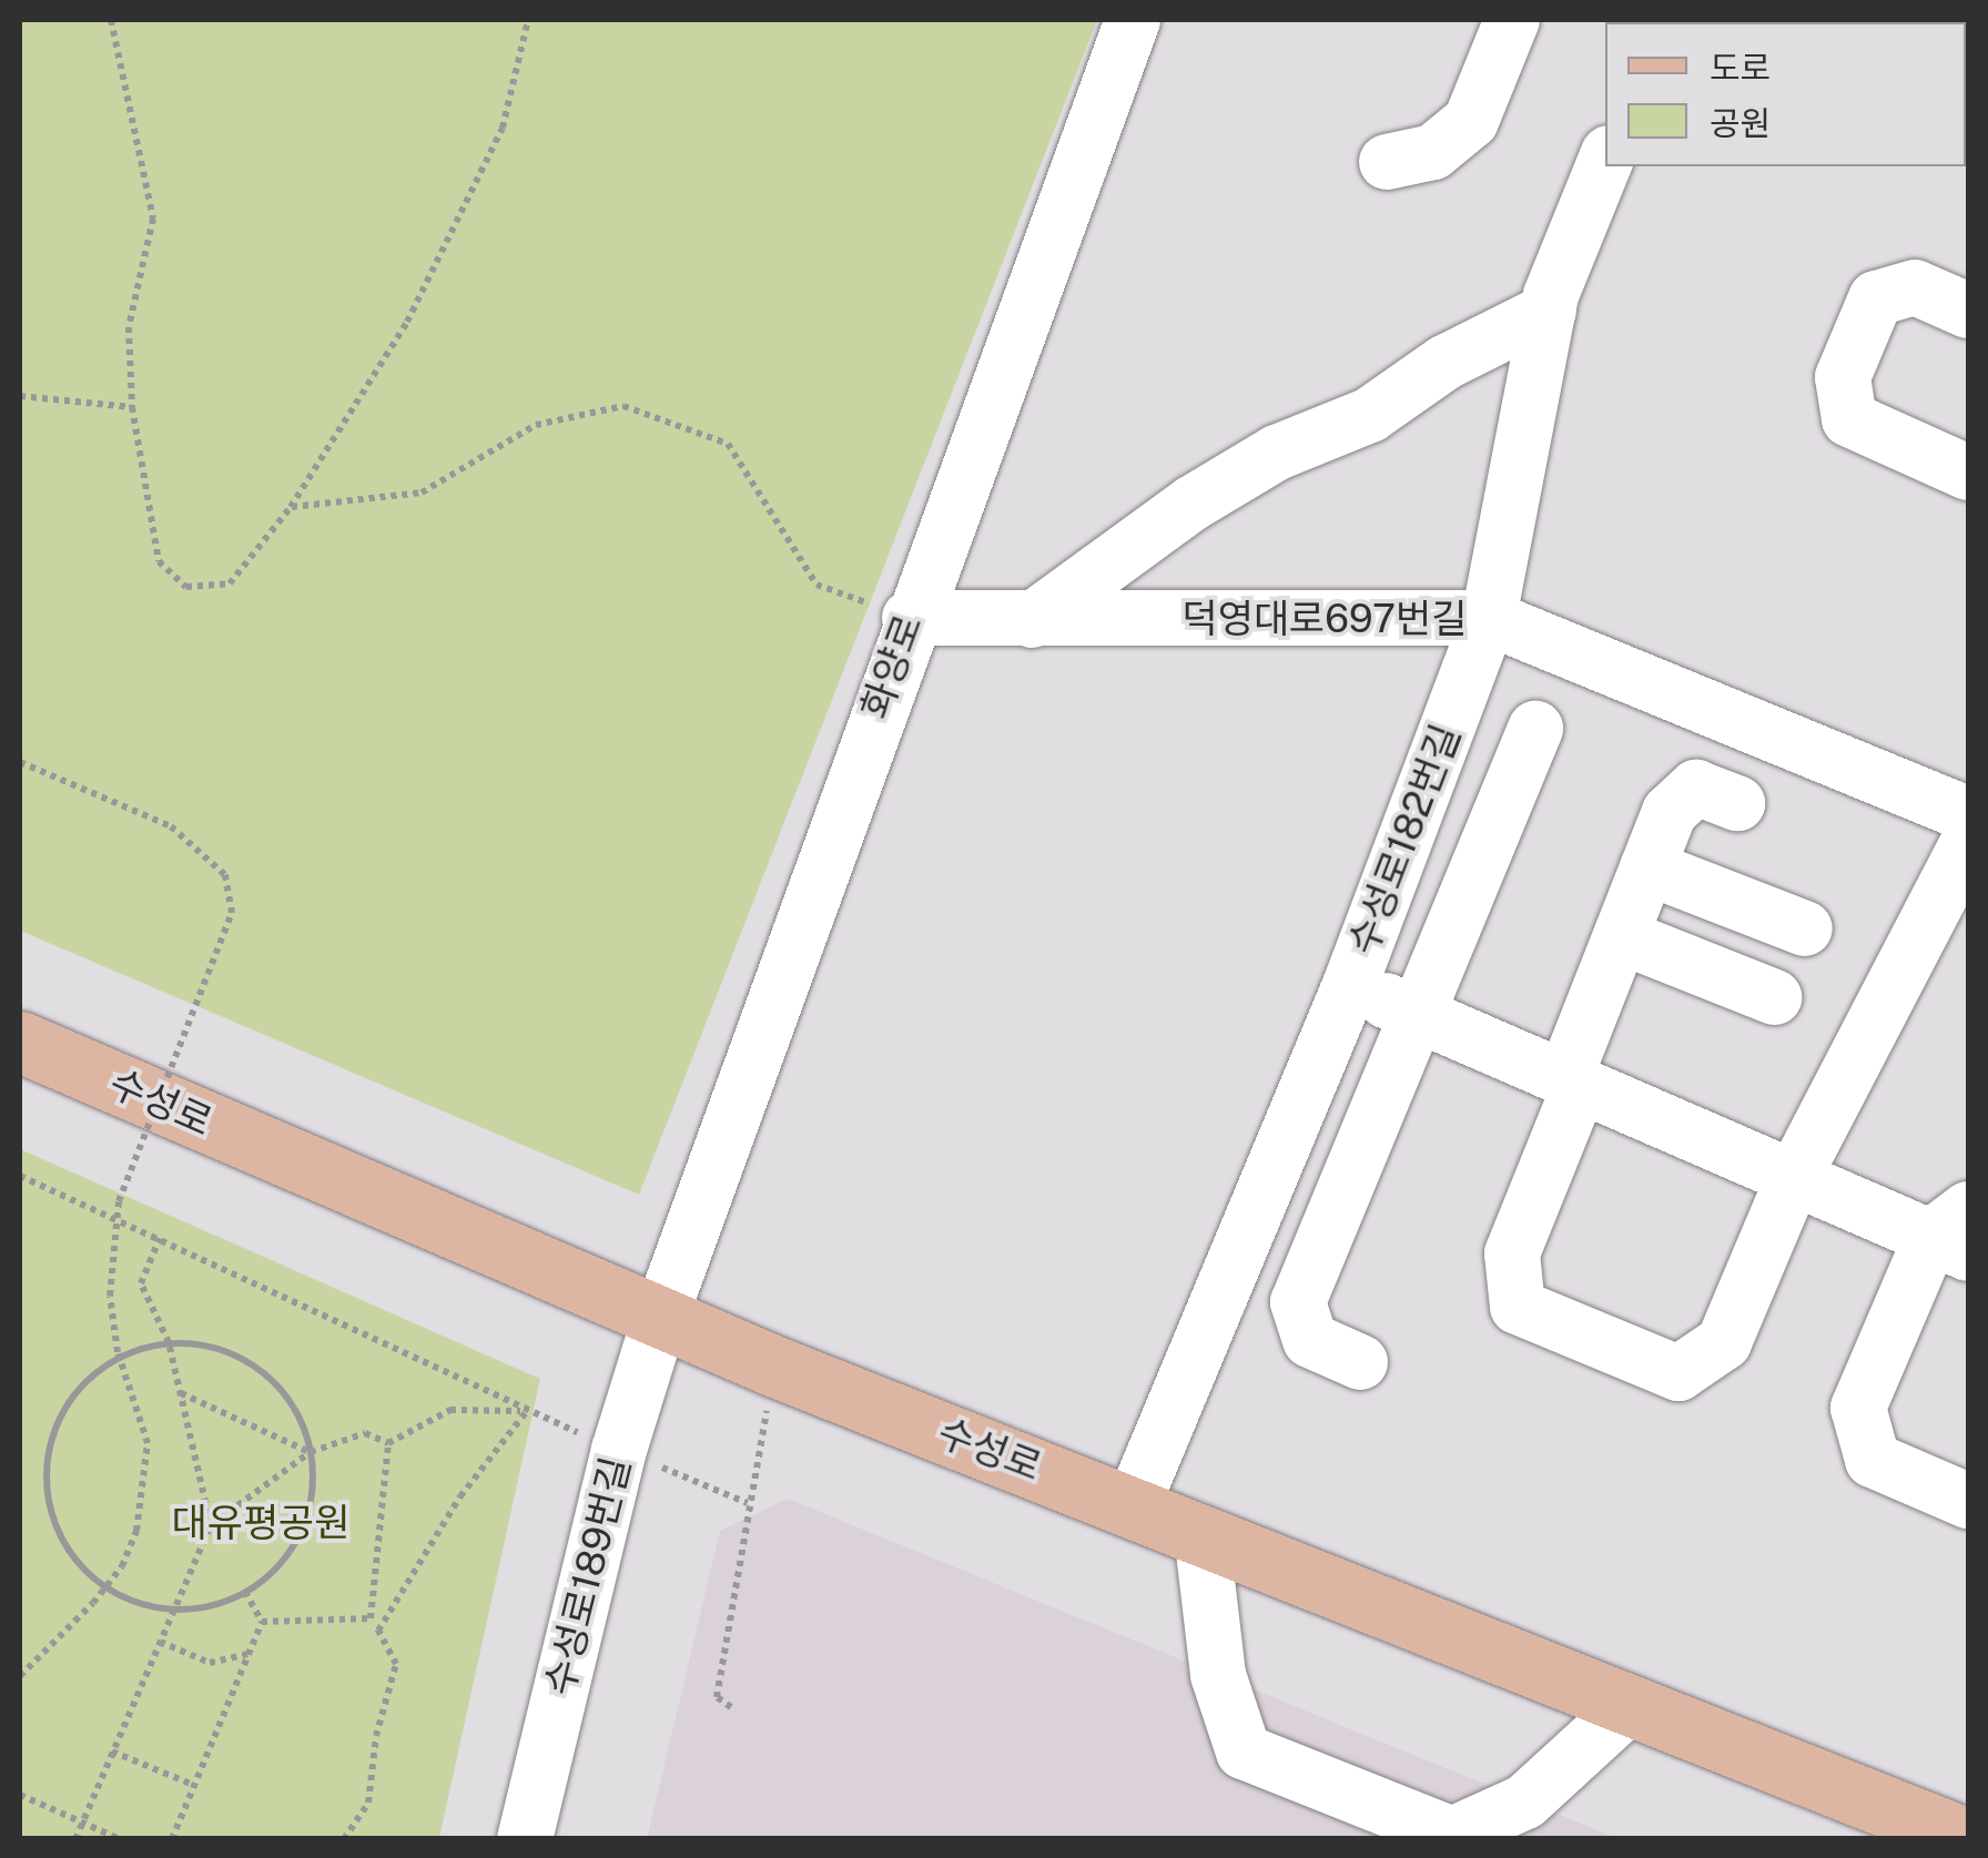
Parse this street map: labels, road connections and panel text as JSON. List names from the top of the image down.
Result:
{
  "streets": {
    "main road": ["수성로"],
    "street": [
      "덕영대로697번길",
      "화양로",
      "수성로182번길",
      "수성로189번길"
    ]
  },
  "crossings": [
    ["덕영대로697번길", "화양로"],
    ["덕영대로697번길", "수성로182번길"],
    ["화양로", "수성로"],
    ["화양로", "수성로189번길"],
    ["수성로182번길", "수성로"],
    ["수성로", "수성로189번길"]
  ],
  "parks": ["대유평공원"],
  "legend": ["도로", "공원"]
}
